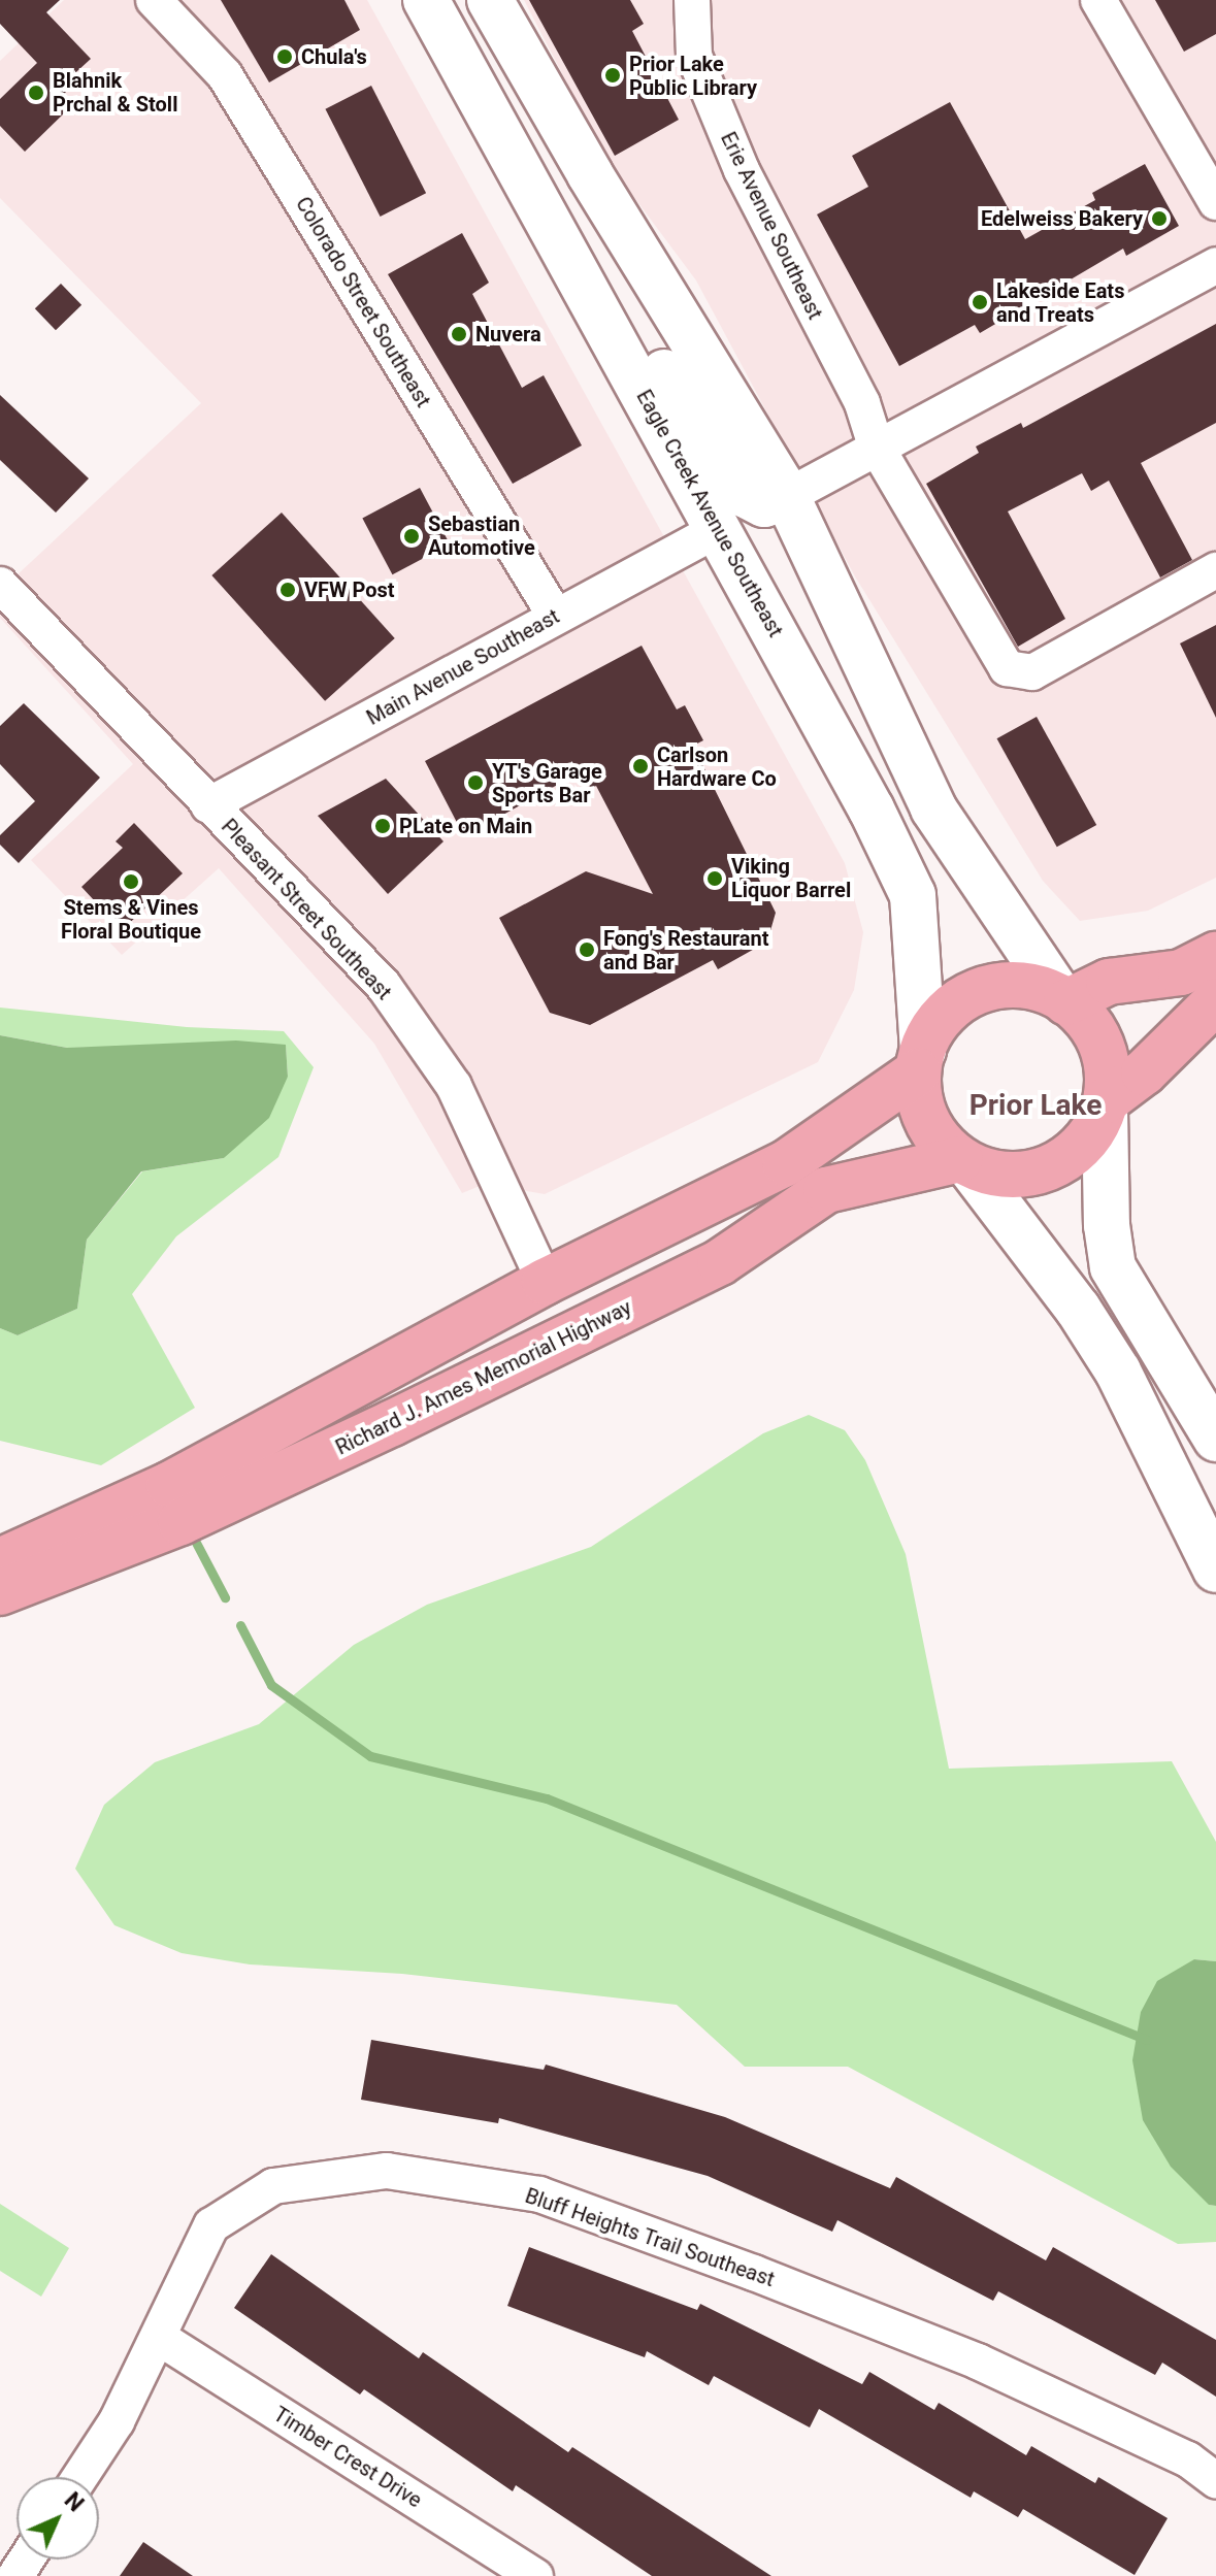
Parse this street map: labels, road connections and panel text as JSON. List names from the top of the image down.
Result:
{
  "streets": {
    "main road": ["Eagle Creek Avenue Southeast", "Richard J. Ames Memorial Highway"],
    "street": [
      "Erie Avenue Southeast",
      "Colorado Street Southeast",
      "Main Avenue Southeast",
      "Pleasant Street Southeast",
      "Bluff Heights Trail Southeast",
      "Timber Crest Drive"
    ]
  },
  "crossings": [
    ["Colorado Street Southeast", "Main Avenue Southeast"],
    ["Eagle Creek Avenue Southeast", "Main Avenue Southeast"],
    ["Eagle Creek Avenue Southeast", "Richard J. Ames Memorial Highway"],
    ["Main Avenue Southeast", "Pleasant Street Southeast"],
    ["Bluff Heights Trail Southeast", "Timber Crest Drive"]
  ],
  "districts": ["Prior Lake"],
  "places": [
    "Chula's",
    "Prior Lake Public Library",
    "Blahnik Prchal & Stoll",
    "Edelweiss Bakery",
    "Lakeside Eats and Treats",
    "Nuvera",
    "Sebastian Automotive",
    "VFW Post",
    "Carlson Hardware Co",
    "YT's Garage Sports Bar",
    "PLate on Main",
    "Viking Liquor Barrel",
    "Stems & Vines Floral Boutique",
    "Fong's Restaurant and Bar"
  ],
  "north": "top right"
}
